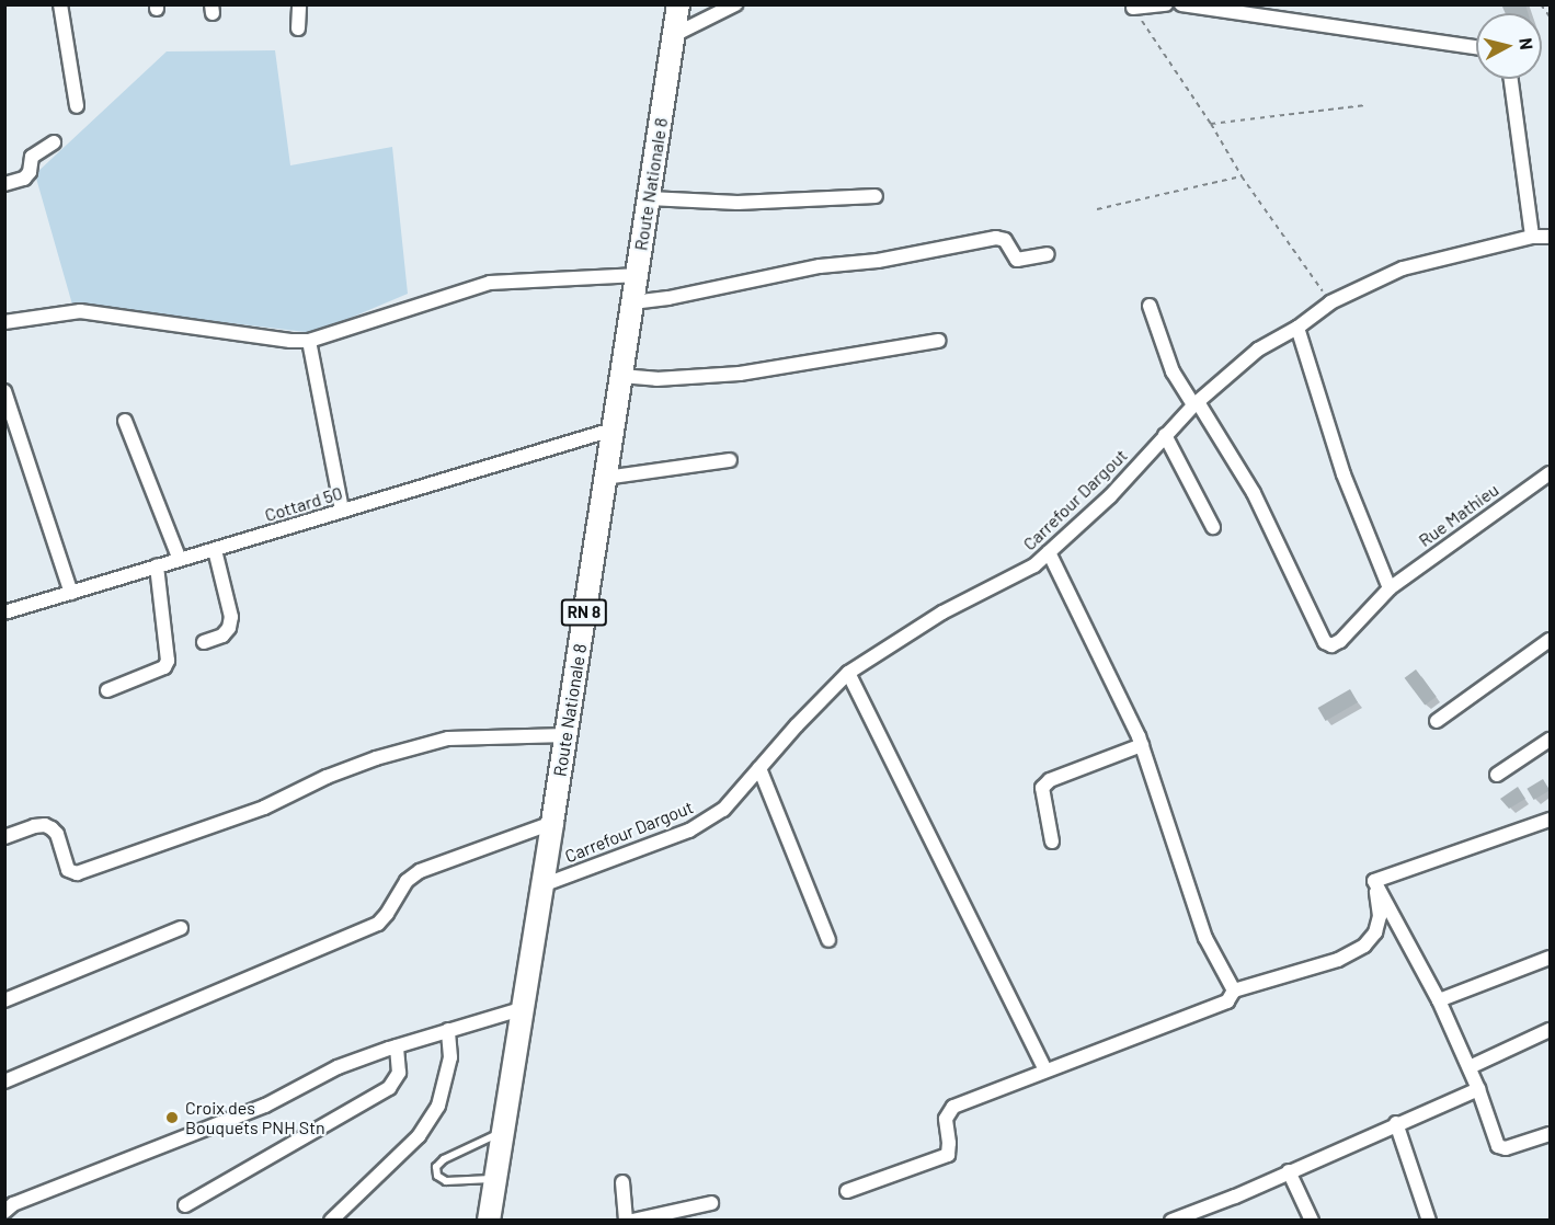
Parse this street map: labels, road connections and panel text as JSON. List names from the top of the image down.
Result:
{
  "streets": {
    "main road": ["Route Nationale 8", "RN 8"],
    "street": ["Carrefour Dargout", "Cottard 50", "Rue Mathieu"]
  },
  "crossings": [
    ["Route Nationale 8", "Carrefour Dargout"],
    ["Route Nationale 8", "Cottard 50"],
    ["Carrefour Dargout", "Rue Mathieu"]
  ],
  "places": ["Croix des Bouquets PNH Stn"],
  "north": "right"
}
